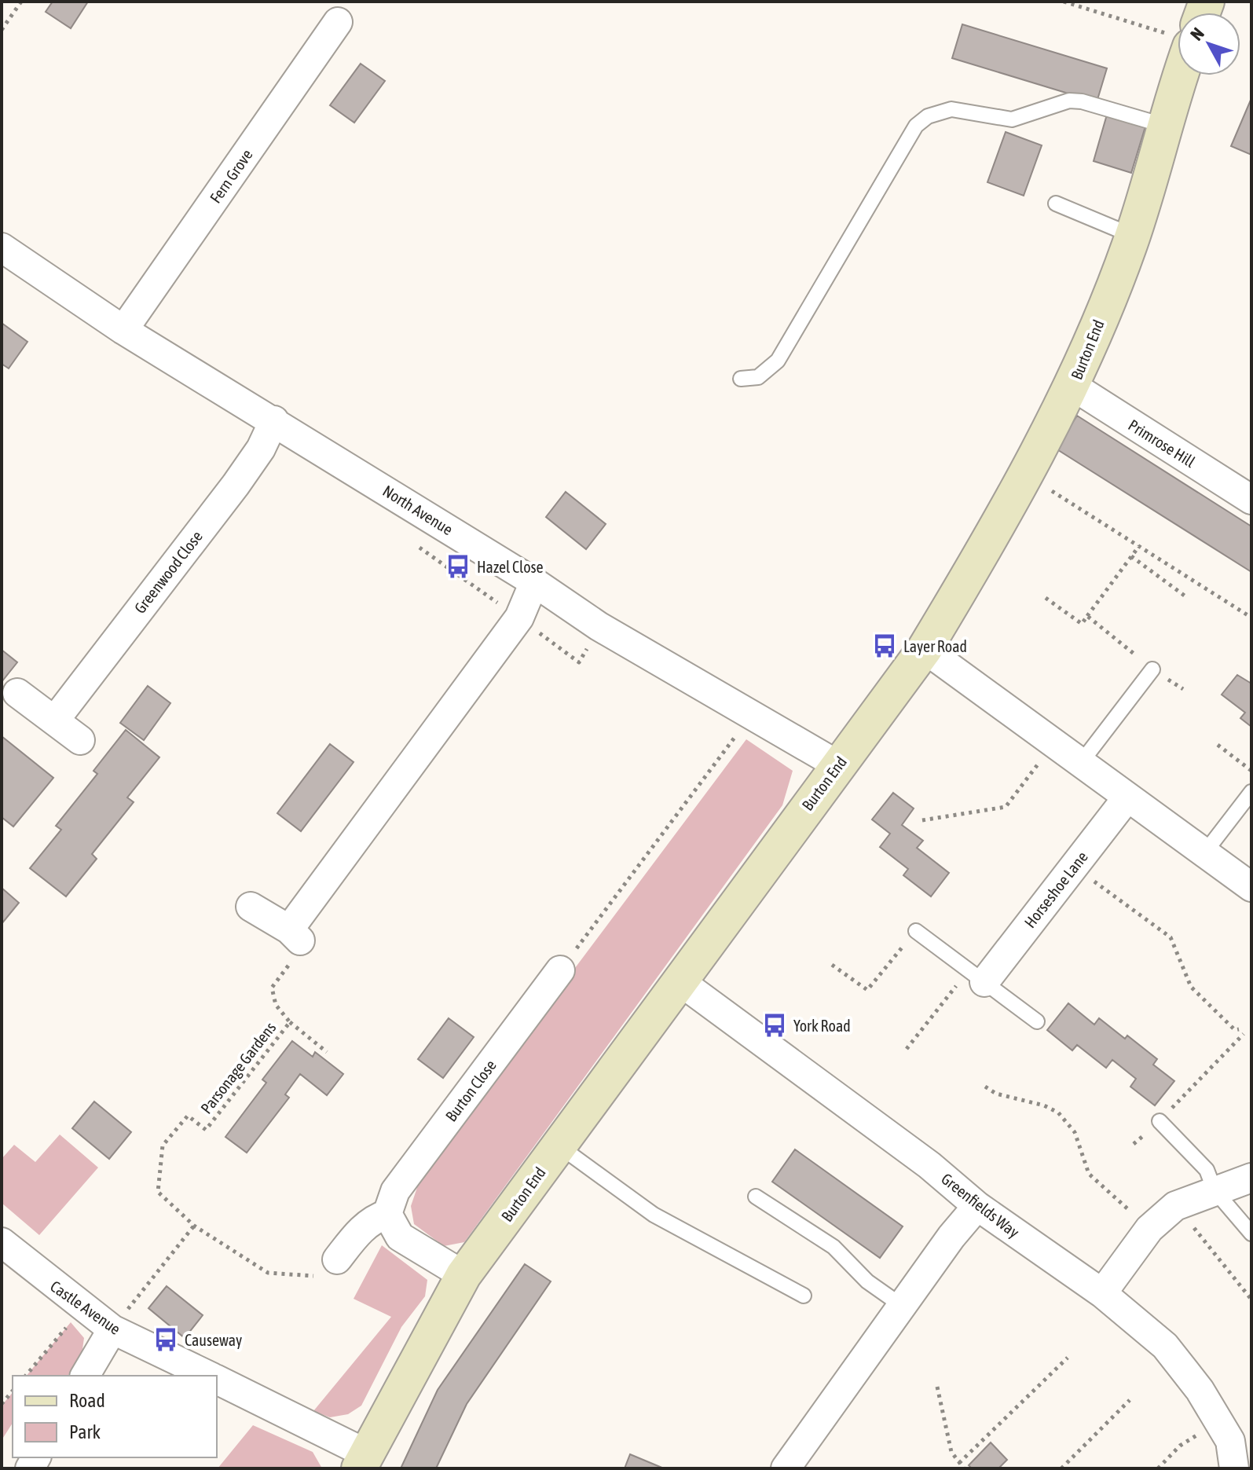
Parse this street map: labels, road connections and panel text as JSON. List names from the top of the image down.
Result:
{
  "streets": {
    "street": [
      "Fern Grove",
      "Burton End",
      "Primrose Hill",
      "North Avenue",
      "Greenwood Close",
      "Horseshoe Lane",
      "Burton Close",
      "Greenfields Way",
      "Castle Avenue"
    ],
    "path": ["Parsonage Gardens"]
  },
  "crossings": [
    ["Fern Grove", "North Avenue"],
    ["Burton End", "Primrose Hill"],
    ["Burton End", "North Avenue"],
    ["Burton End", "Greenfields Way"],
    ["Burton End", "Castle Avenue"],
    ["North Avenue", "Greenwood Close"]
  ],
  "places": {
    "bus stop": [
      "Hazel Close",
      "Layer Road",
      "York Road",
      "Causeway"
    ]
  },
  "legend": ["Road", "Park"],
  "north": "top left"
}
